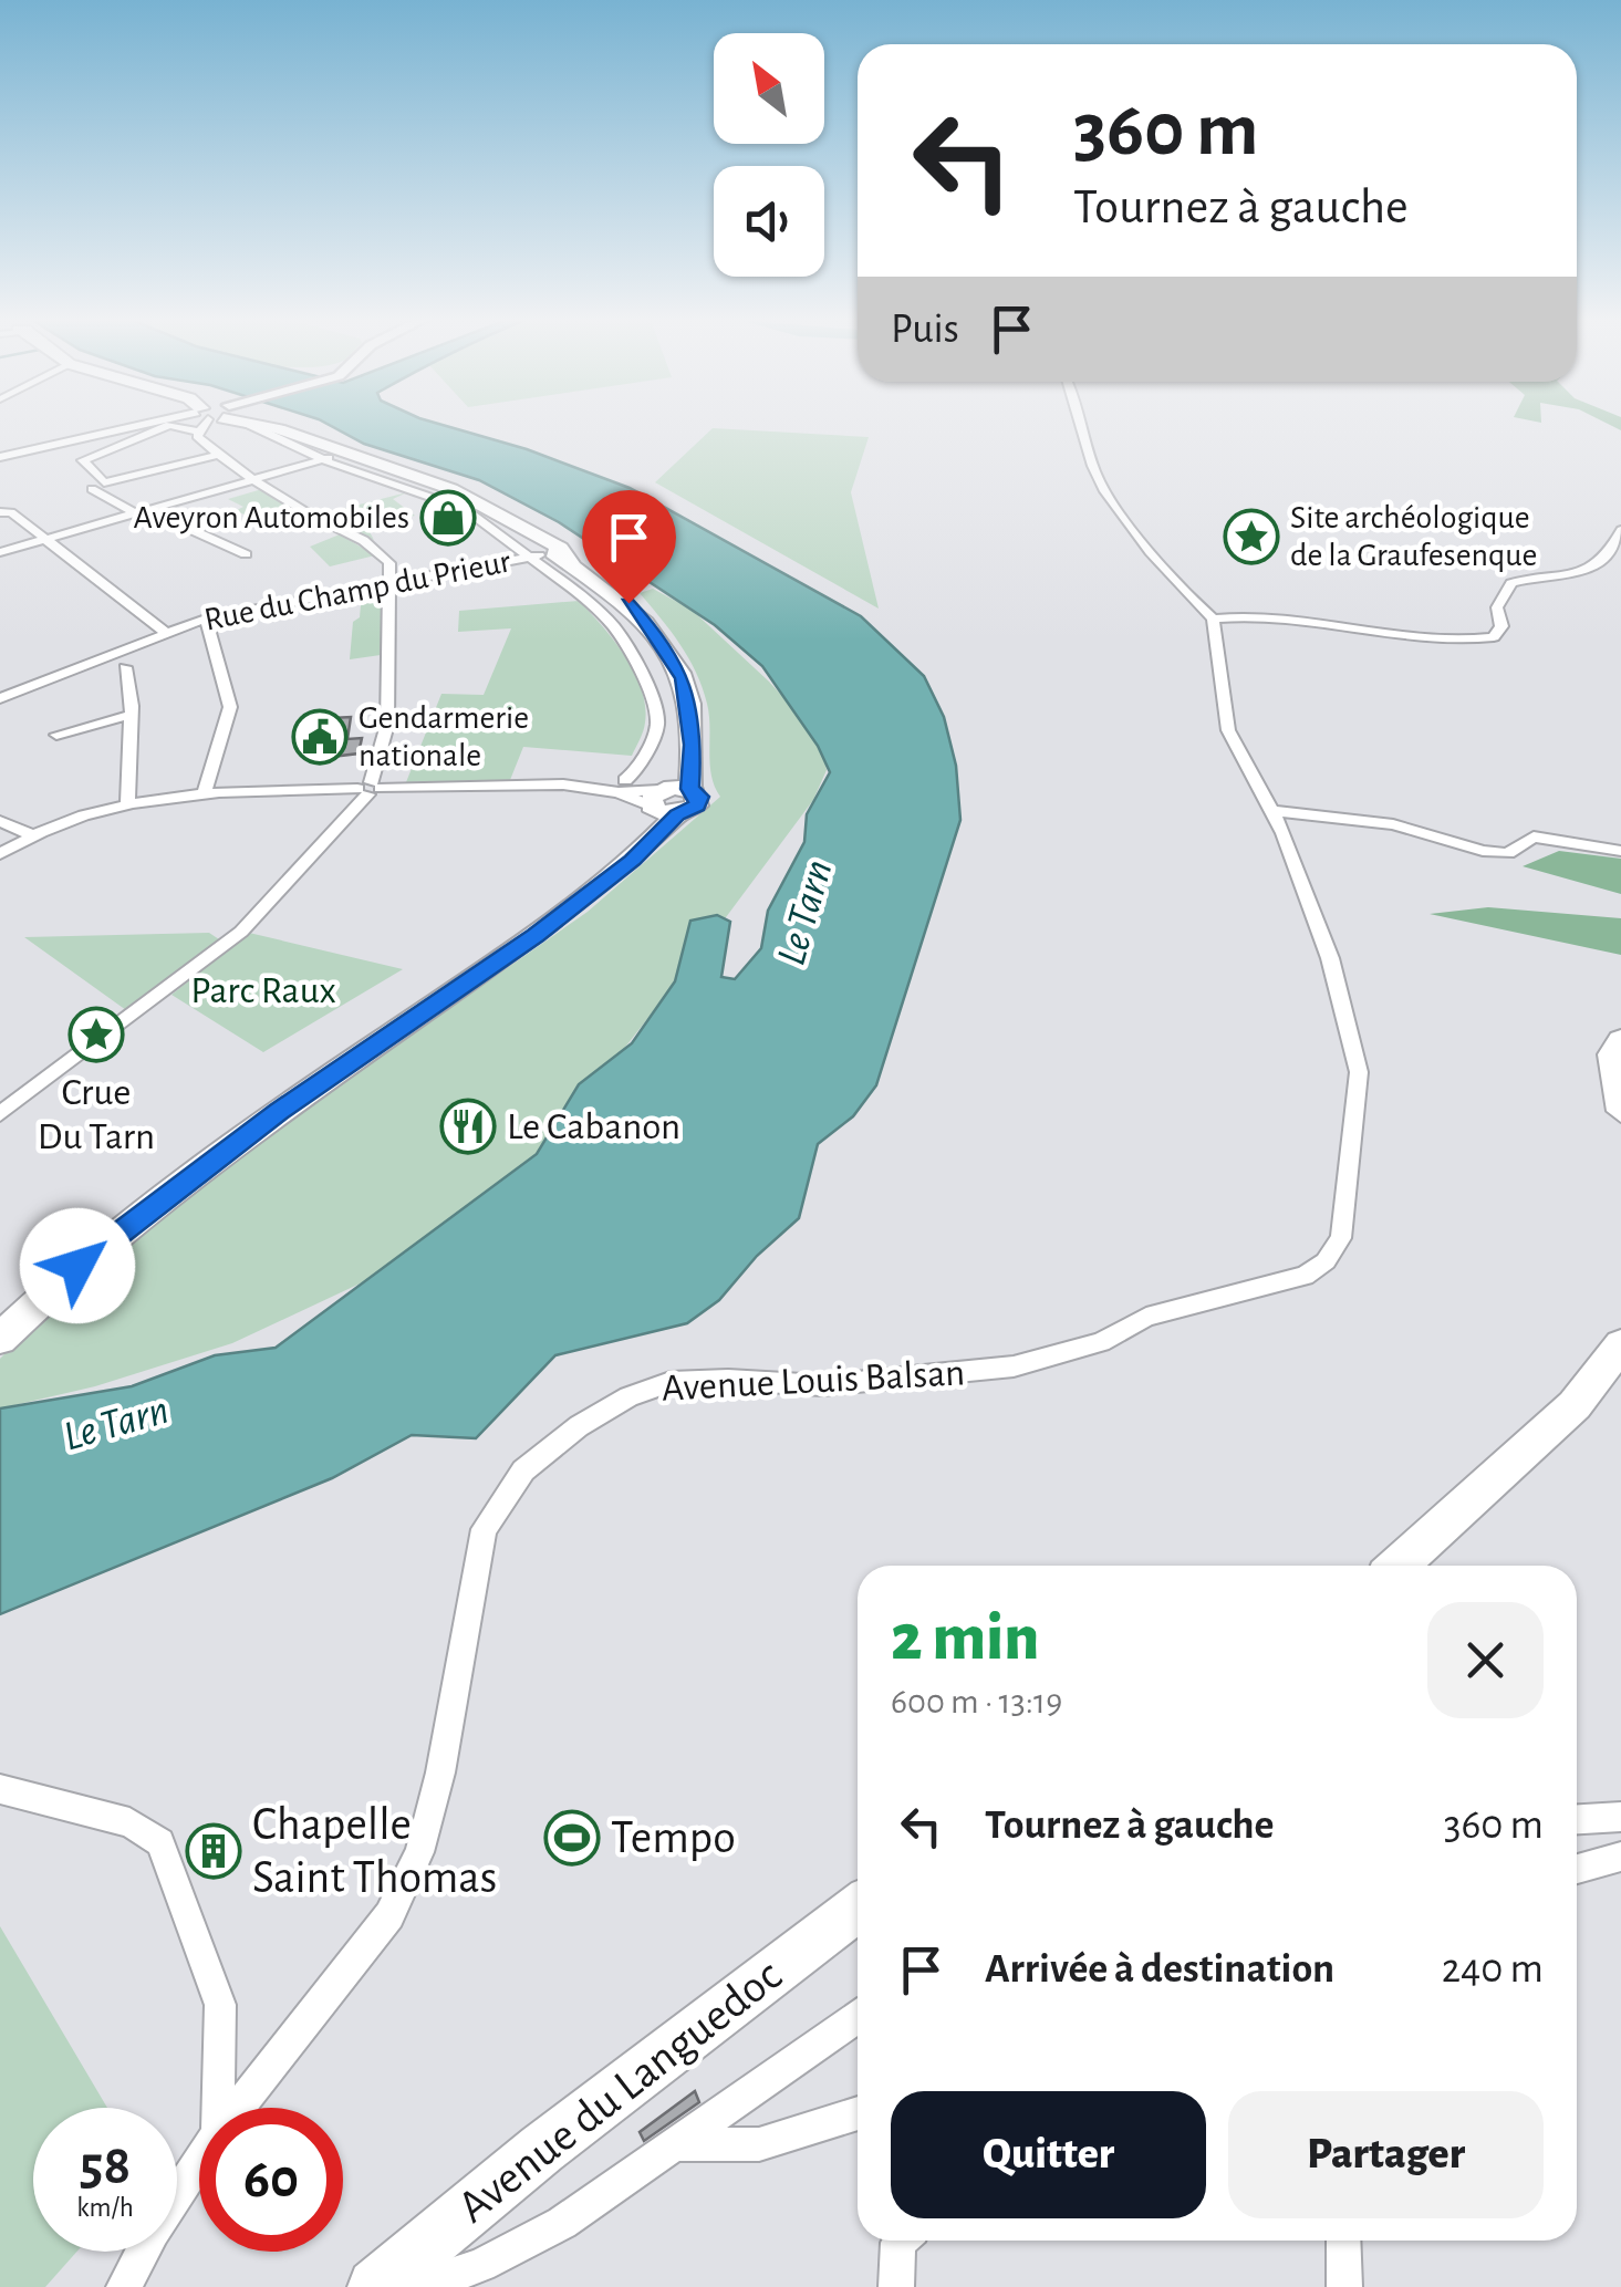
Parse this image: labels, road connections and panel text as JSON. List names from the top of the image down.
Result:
{
  "streets": {
    "main road": ["Avenue du Languedoc"],
    "street": ["Rue du Champ du Prieur", "Avenue Louis Balsan"]
  },
  "water": ["Le Tarn"],
  "parks": ["Parc Raux"],
  "places": {
    "shop": ["Aveyron Automobiles"],
    "place": ["Site archéologique de la Graufesenque", "Crue Du Tarn"],
    "public building": ["Gendarmerie nationale"],
    "restaurant": ["Le Cabanon"],
    "sports": ["Tempo"],
    "building": ["Chapelle Saint Thomas"]
  },
  "north": "top left",
  "page": {
    "turn": ["360 m", "Tournez à gauche"],
    "then": "Puis",
    "heading": ["2 min", "600 m · 13:19"],
    "list": [
      {
        "name": "Tournez à gauche",
        "value": "360 m"
      },
      {
        "name": "Arrivée à destination",
        "value": "240 m"
      }
    ],
    "buttons": ["Quitter", "Partager"],
    "speed": "58 km/h",
    "limit": "60"
  }
}
